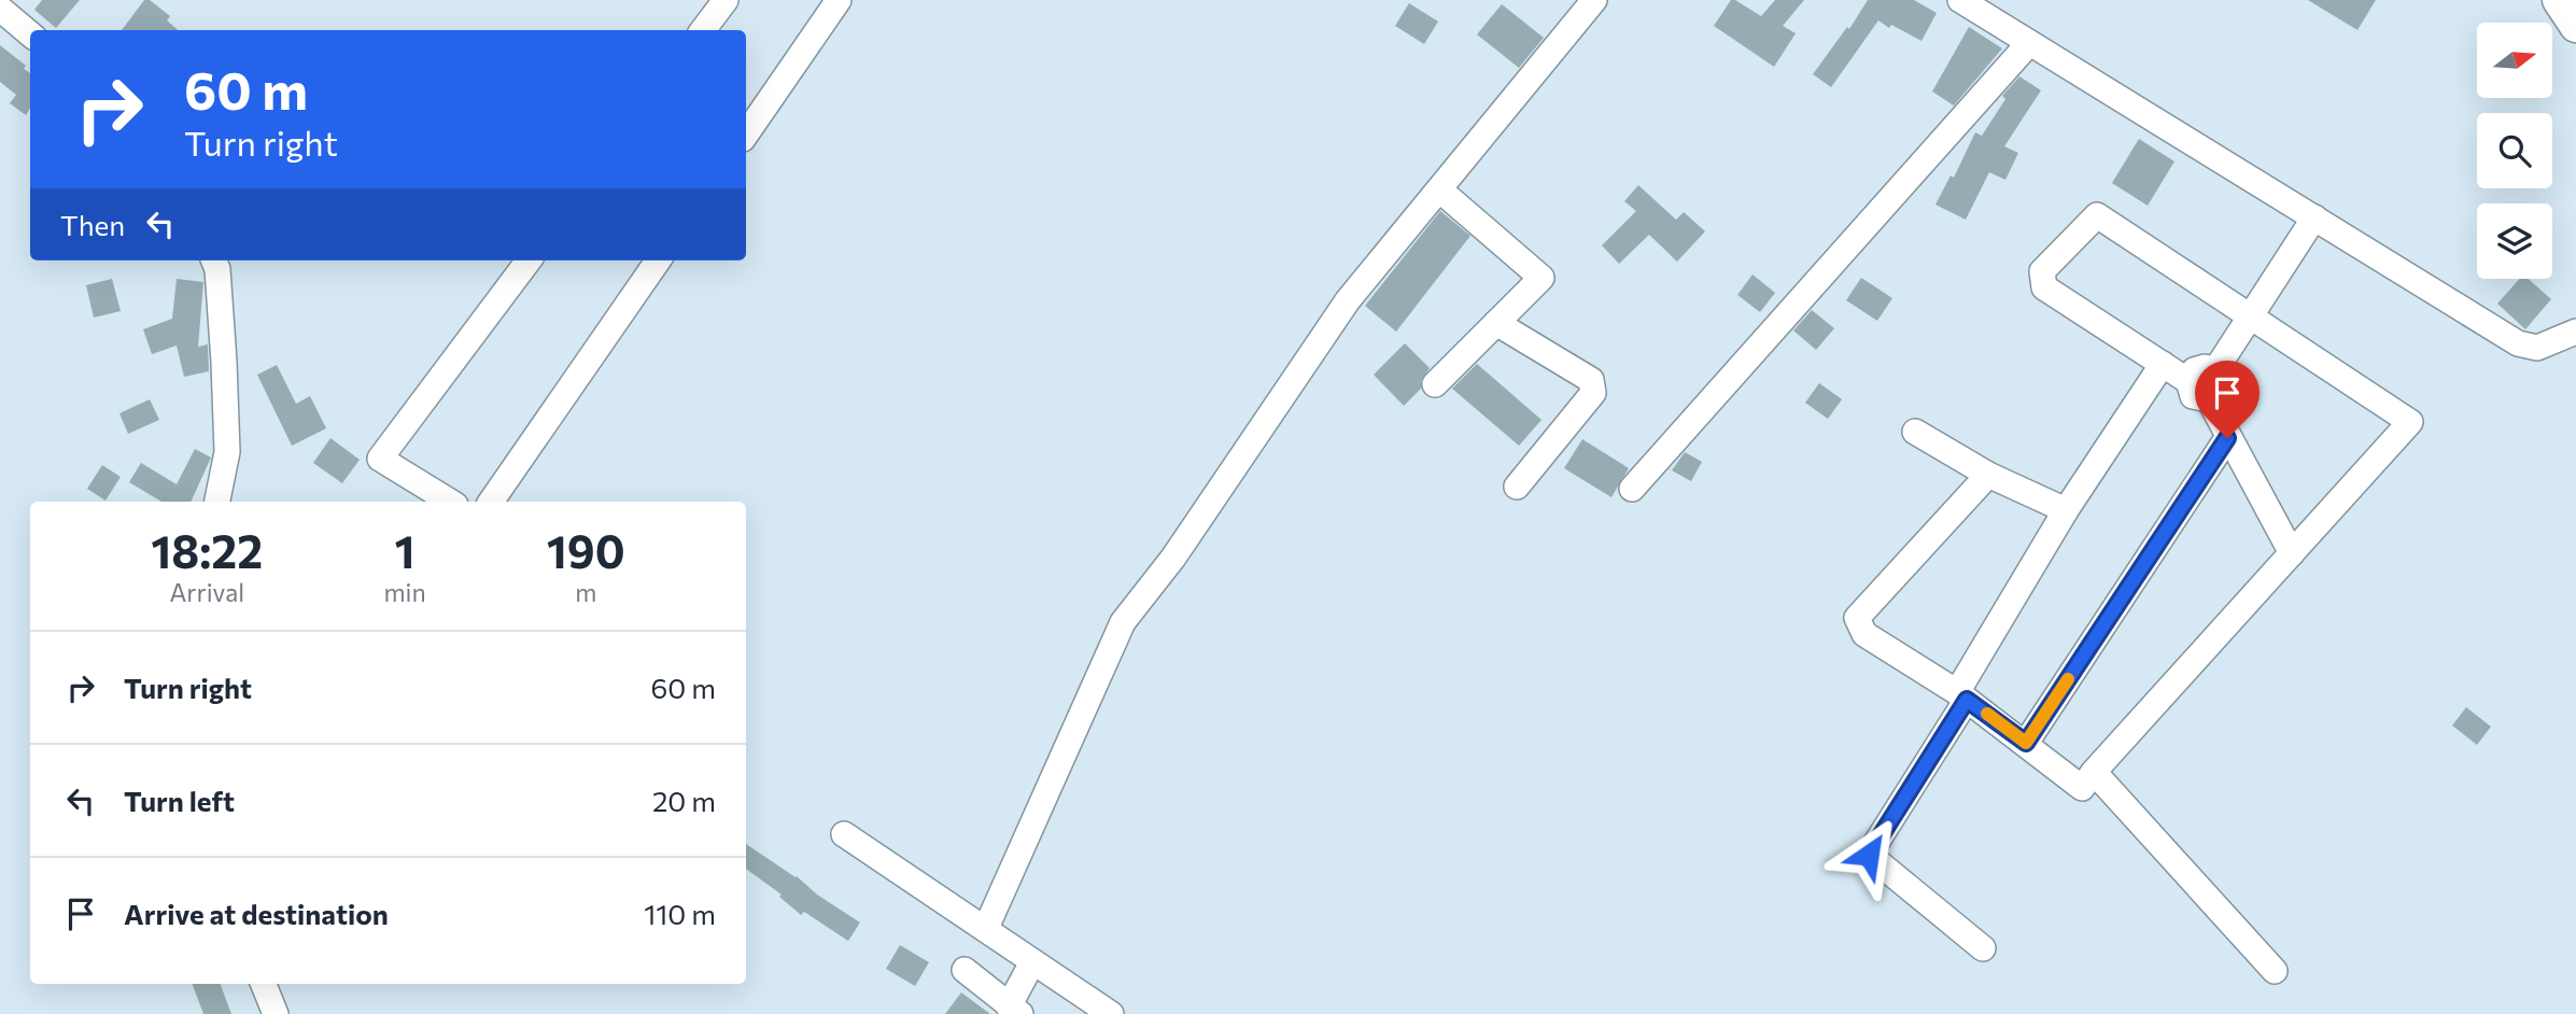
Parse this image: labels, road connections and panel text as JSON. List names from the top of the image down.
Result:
{
  "north": "right",
  "page": {
    "turn": ["60 m", "Turn right"],
    "then": "Then",
    "eta": [
      "18:22",
      "Arrival",
      "1",
      "min",
      "190",
      "m"
    ],
    "list": [
      {
        "name": "Turn right",
        "value": "60 m"
      },
      {
        "name": "Turn left",
        "value": "20 m"
      },
      {
        "name": "Arrive at destination",
        "value": "110 m"
      }
    ]
  }
}
